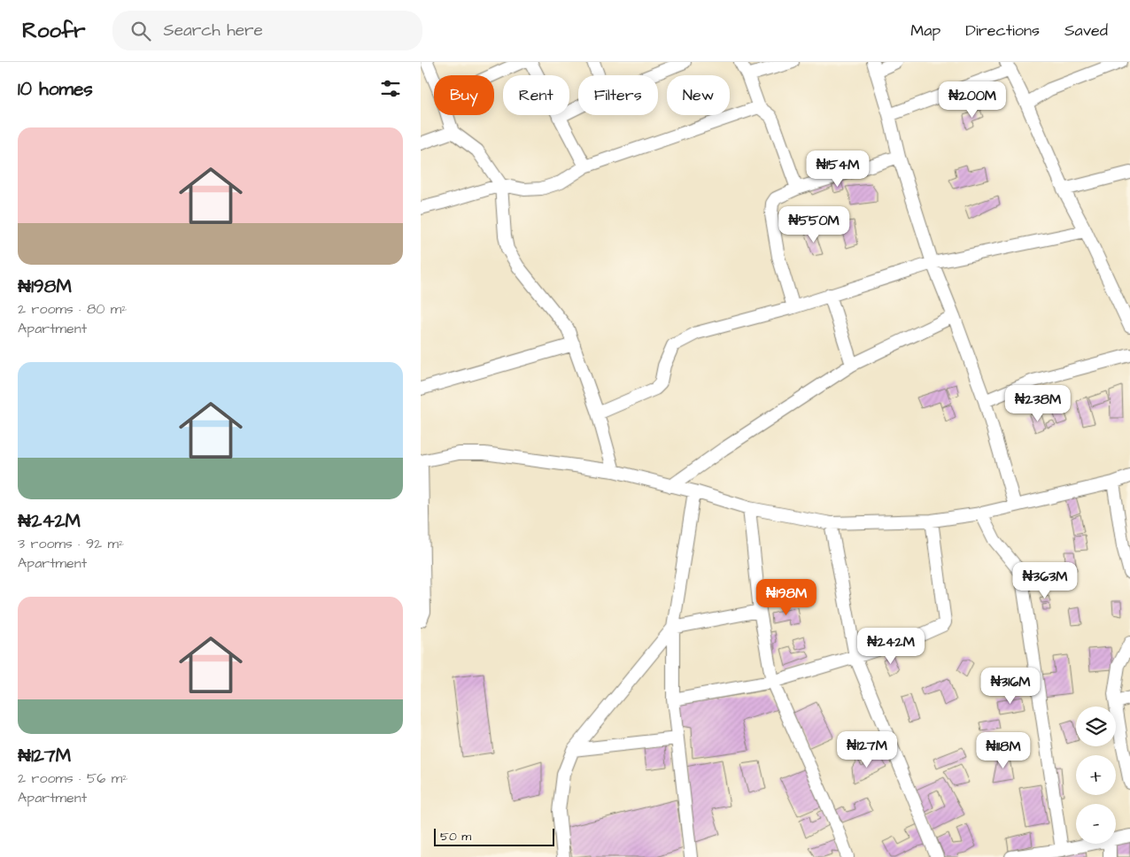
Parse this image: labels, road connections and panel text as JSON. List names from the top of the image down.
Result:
{
  "scale_bar": "50 m",
  "page": {
    "header": "Roofr",
    "search": "Search here",
    "nav": ["Map", "Directions", "Saved"],
    "heading": "10 homes",
    "chip": [
      "Buy",
      "Rent",
      "Filters",
      "New"
    ],
    "price": [
      "₦200M",
      "₦154M",
      "₦550M",
      "₦238M",
      "₦363M",
      "₦198M",
      "₦242M",
      "₦316M",
      "₦127M",
      "₦118M"
    ],
    "list": [
      {
        "name": "₦198M",
        "note": "2 rooms · 80 m² · Apartment"
      },
      {
        "name": "₦242M",
        "note": "3 rooms · 92 m² · Apartment"
      },
      {
        "name": "₦127M",
        "note": "2 rooms · 56 m² · Apartment"
      }
    ],
    "map_buttons": ["+", "−"],
    "scale": "50 m"
  }
}
